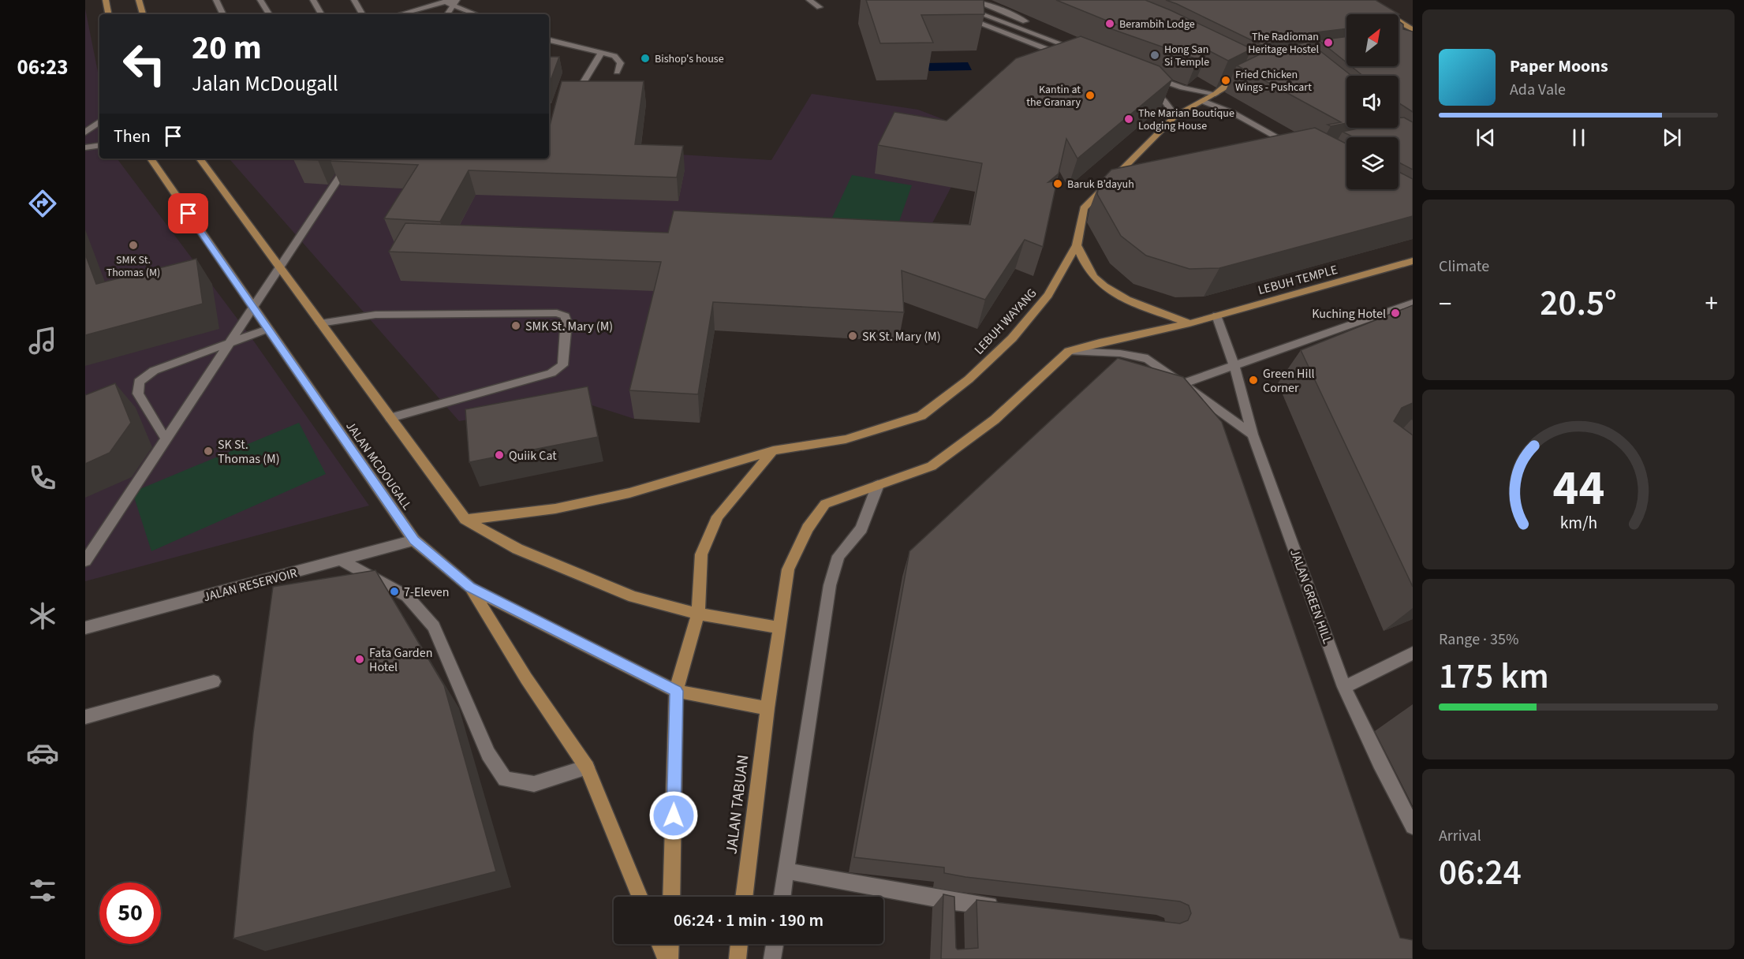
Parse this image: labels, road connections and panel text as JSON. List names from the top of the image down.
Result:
{
  "streets": {
    "main road": [
      "LEBUH TEMPLE",
      "LEBUH WAYANG",
      "JALAN MCDOUGALL",
      "JALAN TABUAN"
    ],
    "street": ["JALAN RESERVOIR", "JALAN GREEN HILL"]
  },
  "crossings": [
    ["LEBUH TEMPLE", "JALAN GREEN HILL"],
    ["JALAN MCDOUGALL", "JALAN RESERVOIR"],
    ["JALAN MCDOUGALL", "JALAN TABUAN"]
  ],
  "places": [
    "Berambih Lodge",
    "The Radioman Heritage Hostel",
    "Hong San Si Temple",
    "Bishop's house",
    "Fried Chicken Wings - Pushcart",
    "Kantin at the Granary",
    "The Marian Boutique Lodging House",
    "Baruk B’dayuh",
    "SMK St. Thomas (M)",
    "Kuching Hotel",
    "SMK St. Mary (M)",
    "SK St. Mary (M)",
    "Green Hill Corner",
    "SK St. Thomas (M)",
    "Quiik Cat",
    "7-Eleven",
    "Fata Garden Hotel"
  ],
  "north": "top right",
  "page": {
    "tabs": "06:23",
    "turn": ["20 m", "Jalan McDougall"],
    "song": ["Paper Moons", "Ada Vale"],
    "then": "Then",
    "tile": [
      "Climate",
      ["Range · 35%", "175 km"],
      ["Arrival", "06:24"]
    ],
    "heat": ["−", "20.5°", "+"],
    "limit": "50",
    "trip": "06:24 · 1 min · 190 m",
    "gauge": ["44", "km/h"]
  }
}
